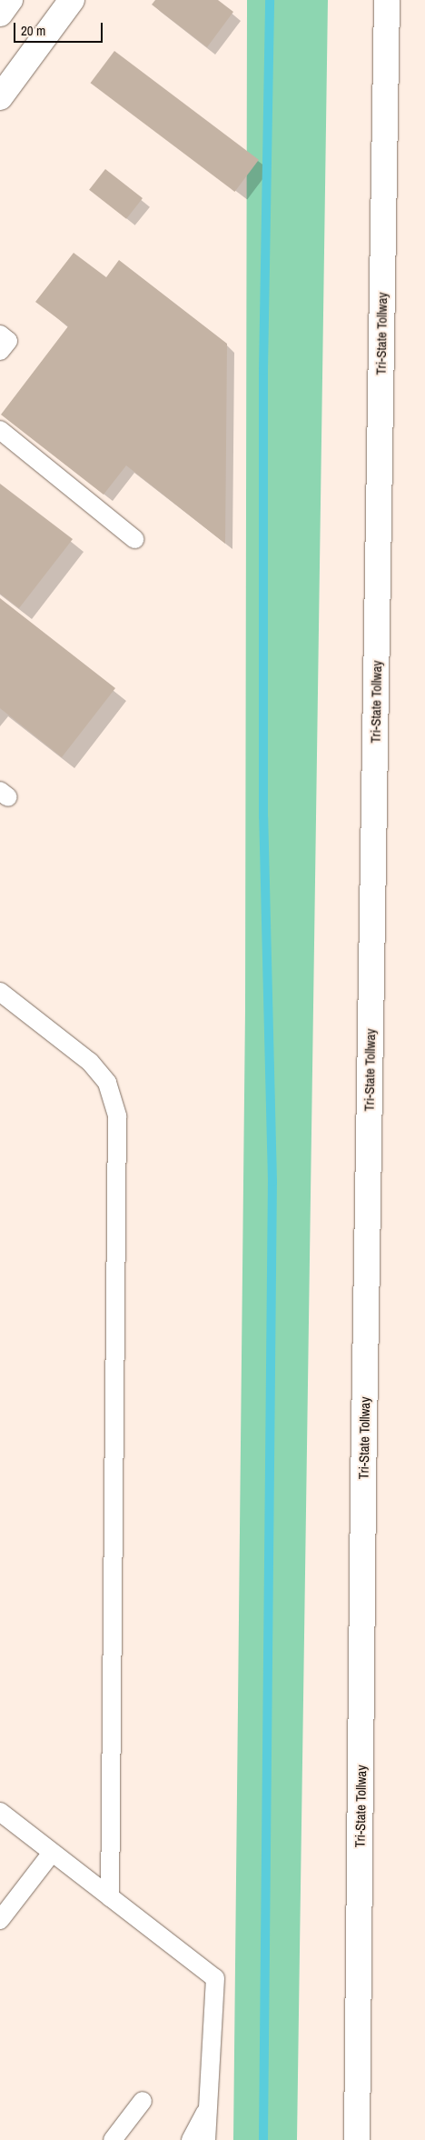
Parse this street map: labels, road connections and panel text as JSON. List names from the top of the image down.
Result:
{
  "streets": {
    "main road": ["Tri-State Tollway"]
  },
  "scale_bar": "20 m"
}
